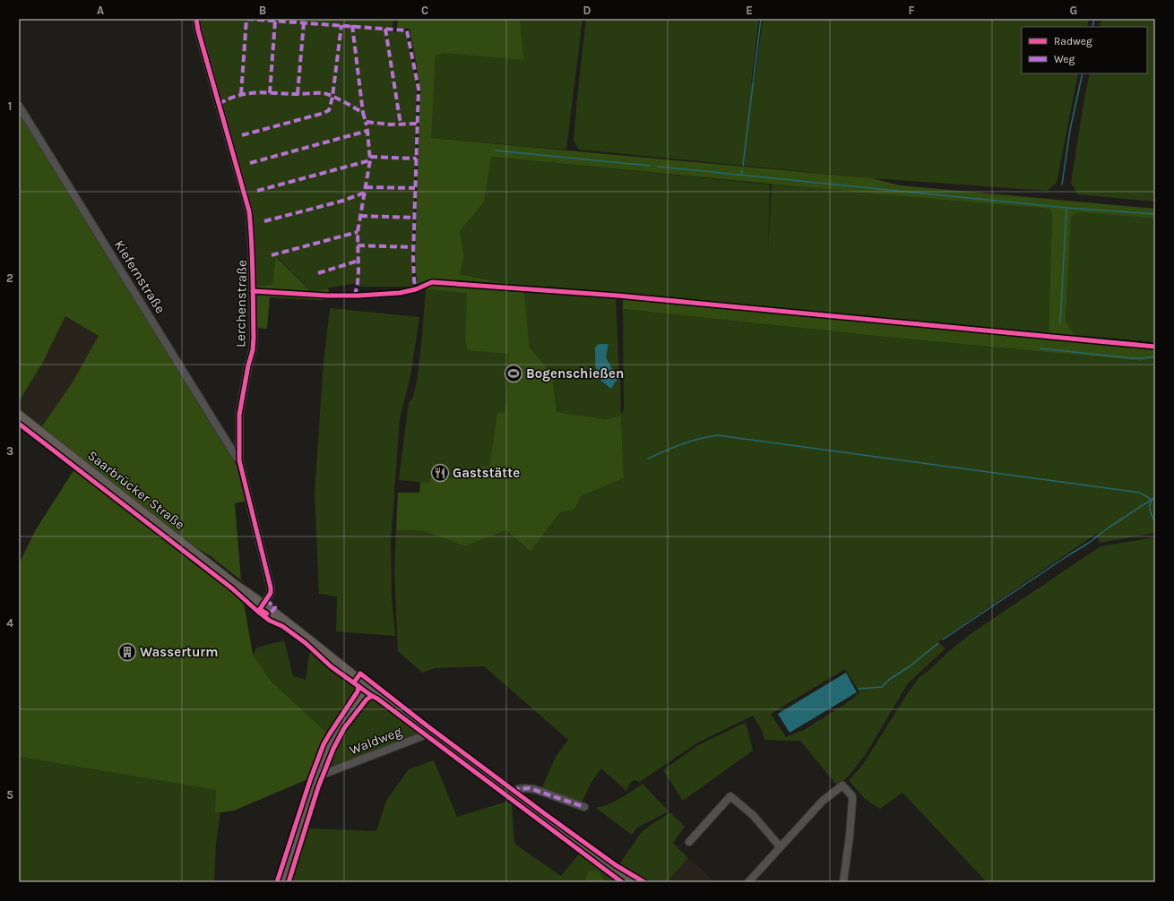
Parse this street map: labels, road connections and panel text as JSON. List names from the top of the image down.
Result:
{
  "streets": {
    "main road": ["Saarbrücker Straße"],
    "street": ["Kiefernstraße", "Lerchenstraße", "Waldweg"]
  },
  "crossings": [
    ["Kiefernstraße", "Lerchenstraße"],
    ["Lerchenstraße", "Saarbrücker Straße"]
  ],
  "places": {
    "sports": ["Bogenschießen"],
    "restaurant": ["Gaststätte"],
    "building": ["Wasserturm"]
  },
  "legend": ["Radweg", "Weg"],
  "grid": {
    "columns": [
      "A",
      "B",
      "C",
      "D",
      "E",
      "F",
      "G"
    ],
    "rows": [
      "1",
      "2",
      "3",
      "4",
      "5"
    ]
  }
}
